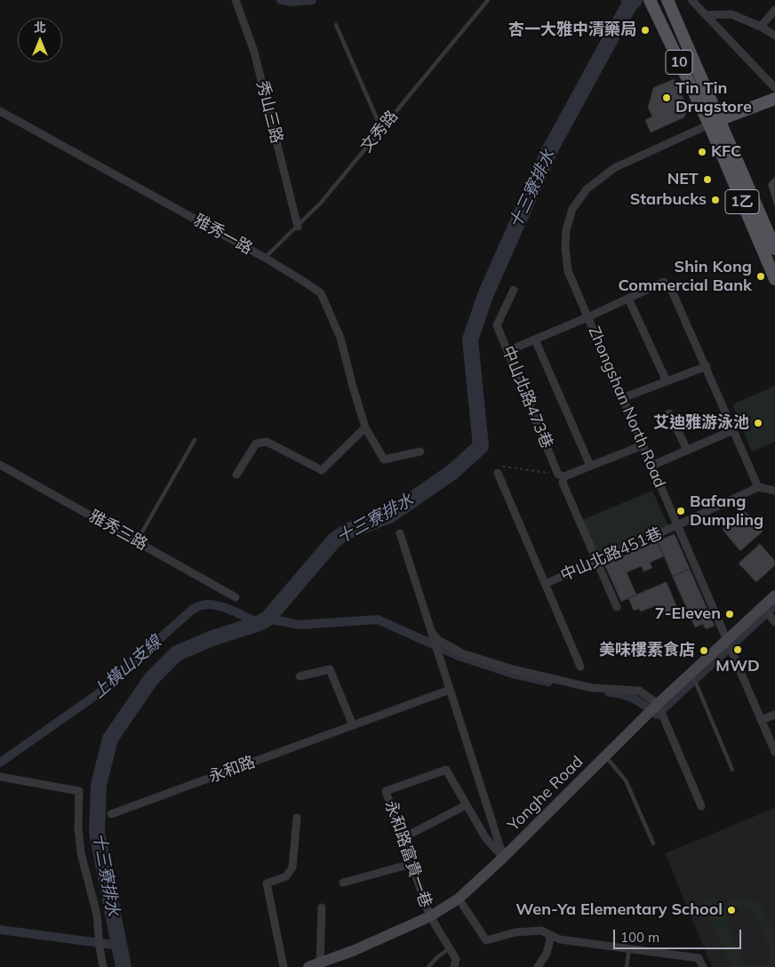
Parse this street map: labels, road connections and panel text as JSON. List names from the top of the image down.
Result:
{
  "streets": {
    "main road": ["10", "1乙", "Yonghe Road"],
    "street": [
      "秀山三路",
      "雅秀一路",
      "中山北路473巷",
      "Zhongshan North Road",
      "雅秀三路",
      "中山北路451巷",
      "永和路",
      "永和路富貴一巷"
    ],
    "lane": ["文秀路"]
  },
  "crossings": [
    ["10", "1乙"],
    ["10", "Zhongshan North Road"],
    ["秀山三路", "文秀路"],
    ["文秀路", "雅秀一路"],
    ["1乙", "Zhongshan North Road"],
    ["中山北路473巷", "中山北路451巷"],
    ["Zhongshan North Road", "中山北路451巷"],
    ["Zhongshan North Road", "Yonghe Road"],
    ["Yonghe Road", "永和路富貴一巷"]
  ],
  "water": ["十三寮排水", "上橫山支線"],
  "places": [
    "杏一大雅中清藥局",
    "Tin Tin Drugstore",
    "KFC",
    "NET",
    "Starbucks",
    "Shin Kong Commercial Bank",
    "艾迪雅游泳池",
    "Bafang Dumpling",
    "7-Eleven",
    "MWD",
    "美味樓素食店",
    "Wen-Ya Elementary School"
  ],
  "scale_bar": "100 m",
  "north": "top"
}
